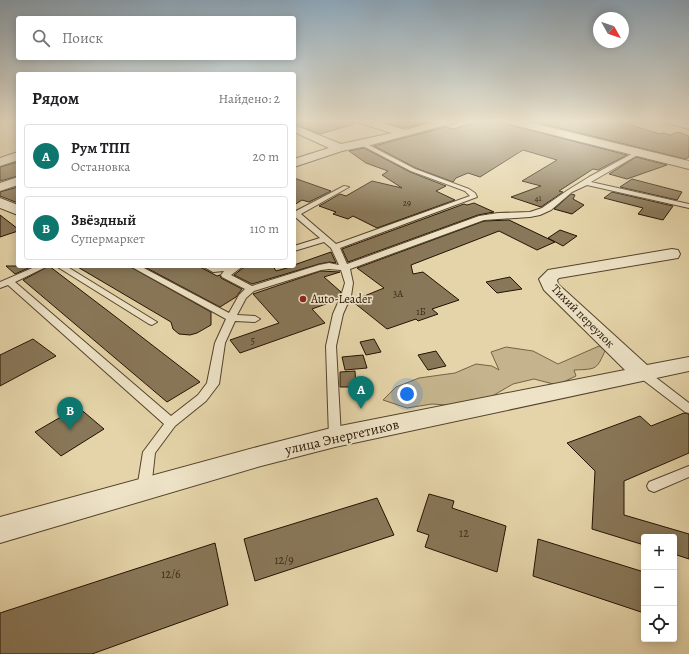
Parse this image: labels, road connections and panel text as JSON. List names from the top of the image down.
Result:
{
  "streets": {
    "street": ["Тихий переулок", "улица Энергетиков"]
  },
  "crossings": [
    ["Тихий переулок", "улица Энергетиков"]
  ],
  "places": ["Auto-Leader"],
  "house_numbers": [
    "41",
    "29",
    "3А",
    "1Б",
    "5",
    "12",
    "12/9",
    "12/6"
  ],
  "north": "bottom right",
  "page": {
    "search": "Поиск",
    "heading": ["Рядом", "Найдено: 2"],
    "list": [
      {
        "mark": "A",
        "name": "Рум ТПП",
        "note": "Остановка",
        "value": "20 m"
      },
      {
        "mark": "B",
        "name": "Звёздный",
        "note": "Супермаркет",
        "value": "110 m"
      }
    ],
    "pins": ["A", "B"],
    "map_buttons": ["+", "−"]
  }
}
